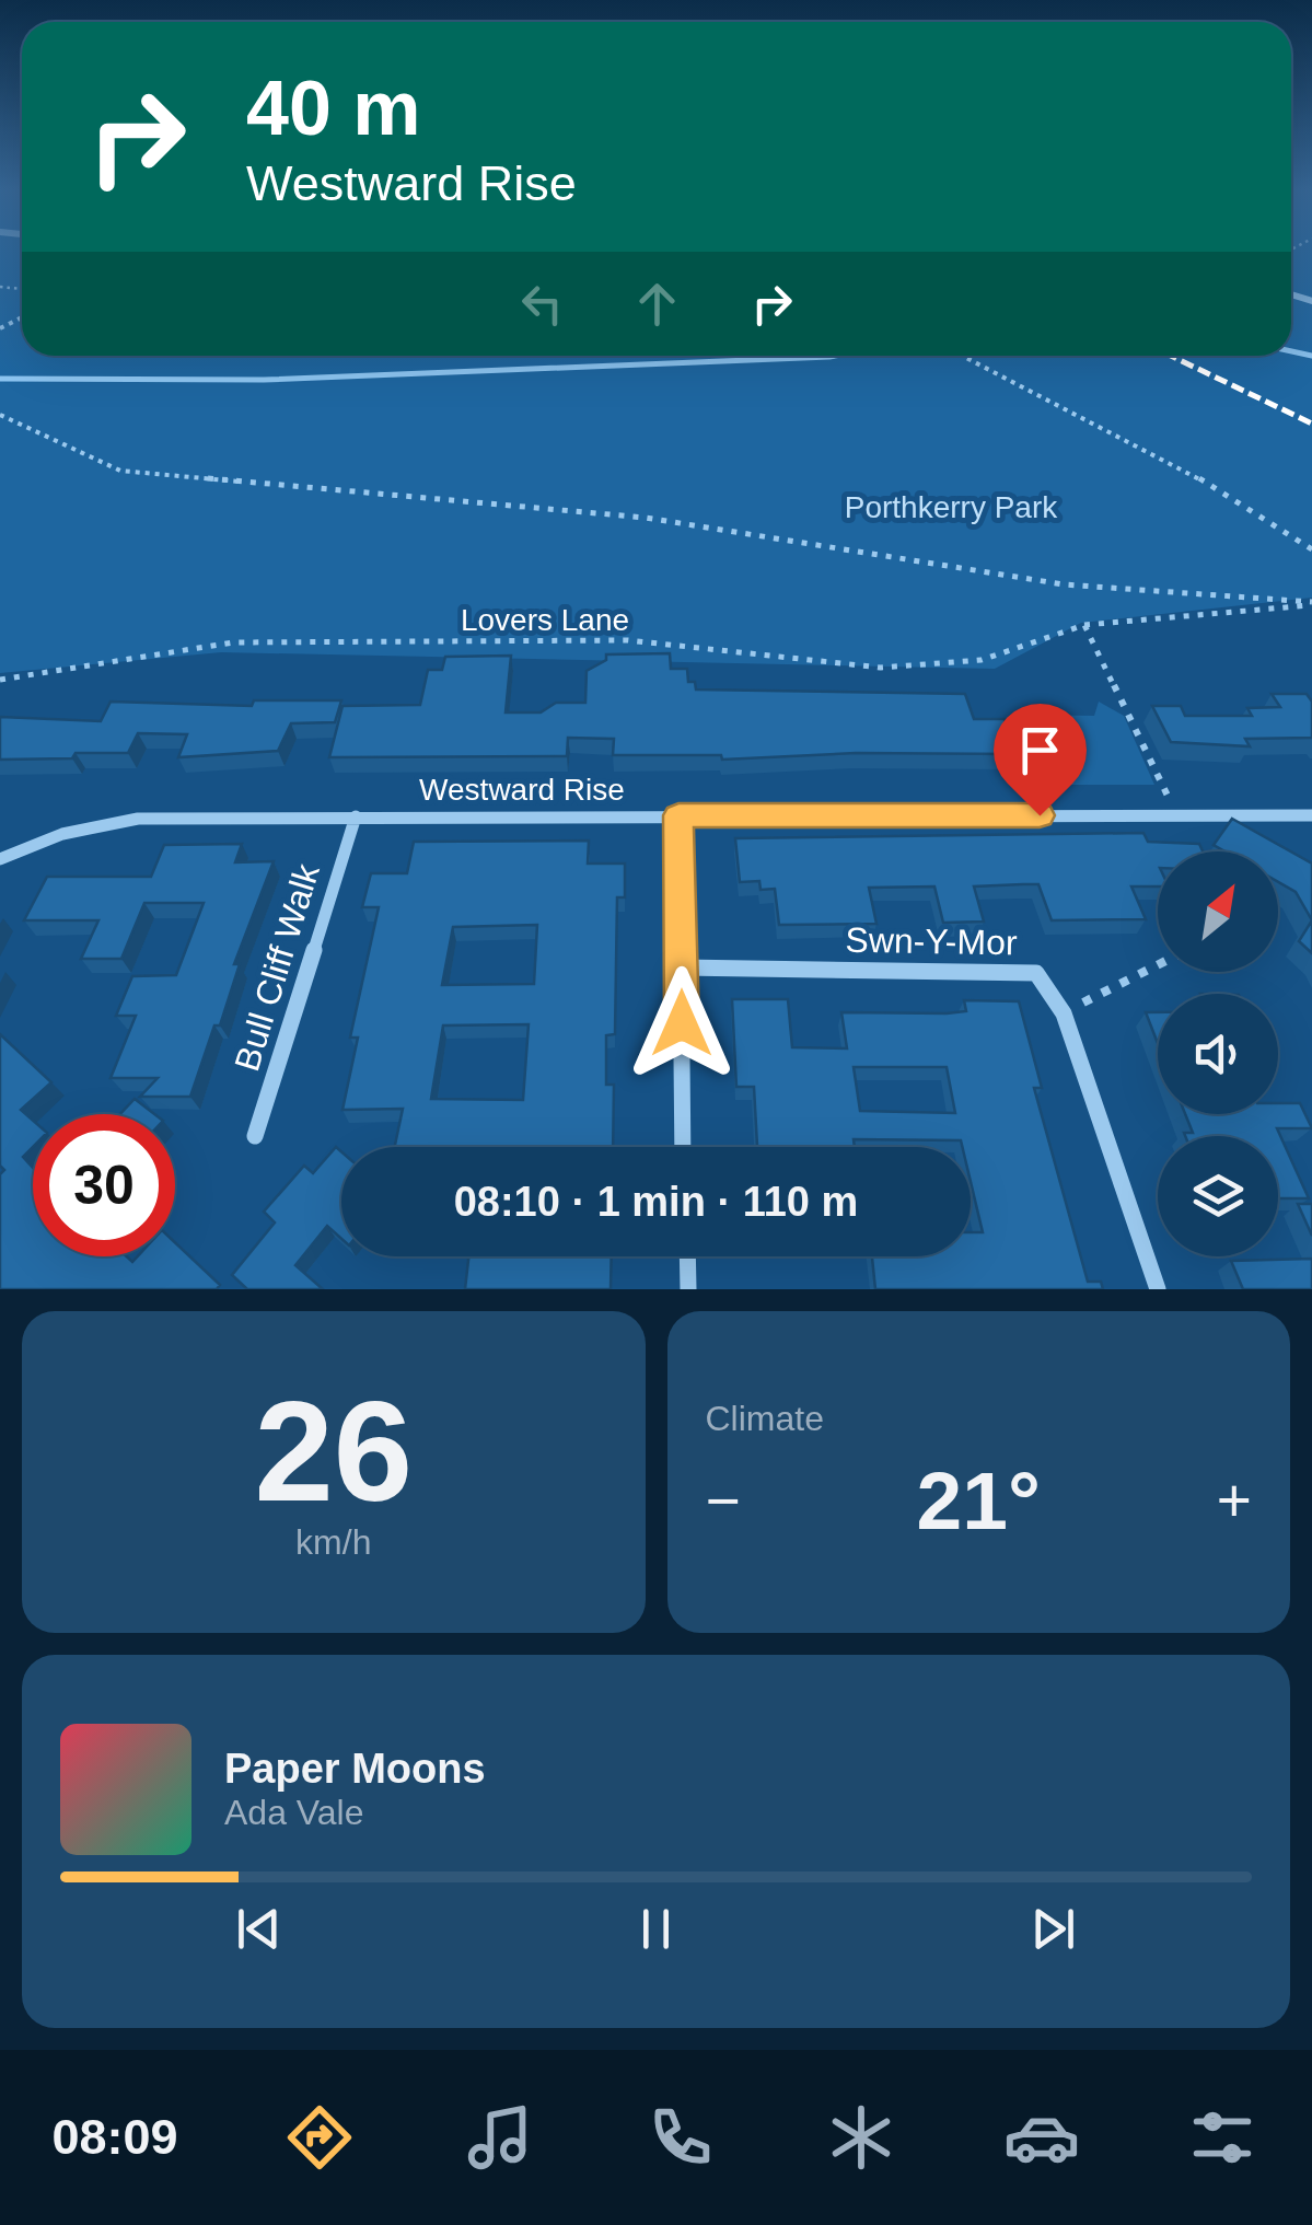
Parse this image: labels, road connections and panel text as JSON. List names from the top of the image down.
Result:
{
  "streets": {
    "street": ["Westward Rise", "Swn-Y-Mor", "Bull Cliff Walk"],
    "path": ["Lovers Lane"]
  },
  "crossings": [
    ["Westward Rise", "Bull Cliff Walk"]
  ],
  "parks": ["Porthkerry Park"],
  "north": "top right",
  "page": {
    "turn": ["40 m", "Westward Rise"],
    "limit": "30",
    "trip": "08:10 · 1 min · 110 m",
    "tile": [
      ["26", "km/h"],
      "Climate"
    ],
    "heat": ["−", "21°", "+"],
    "song": ["Paper Moons", "Ada Vale"],
    "tabs": "08:09"
  }
}
